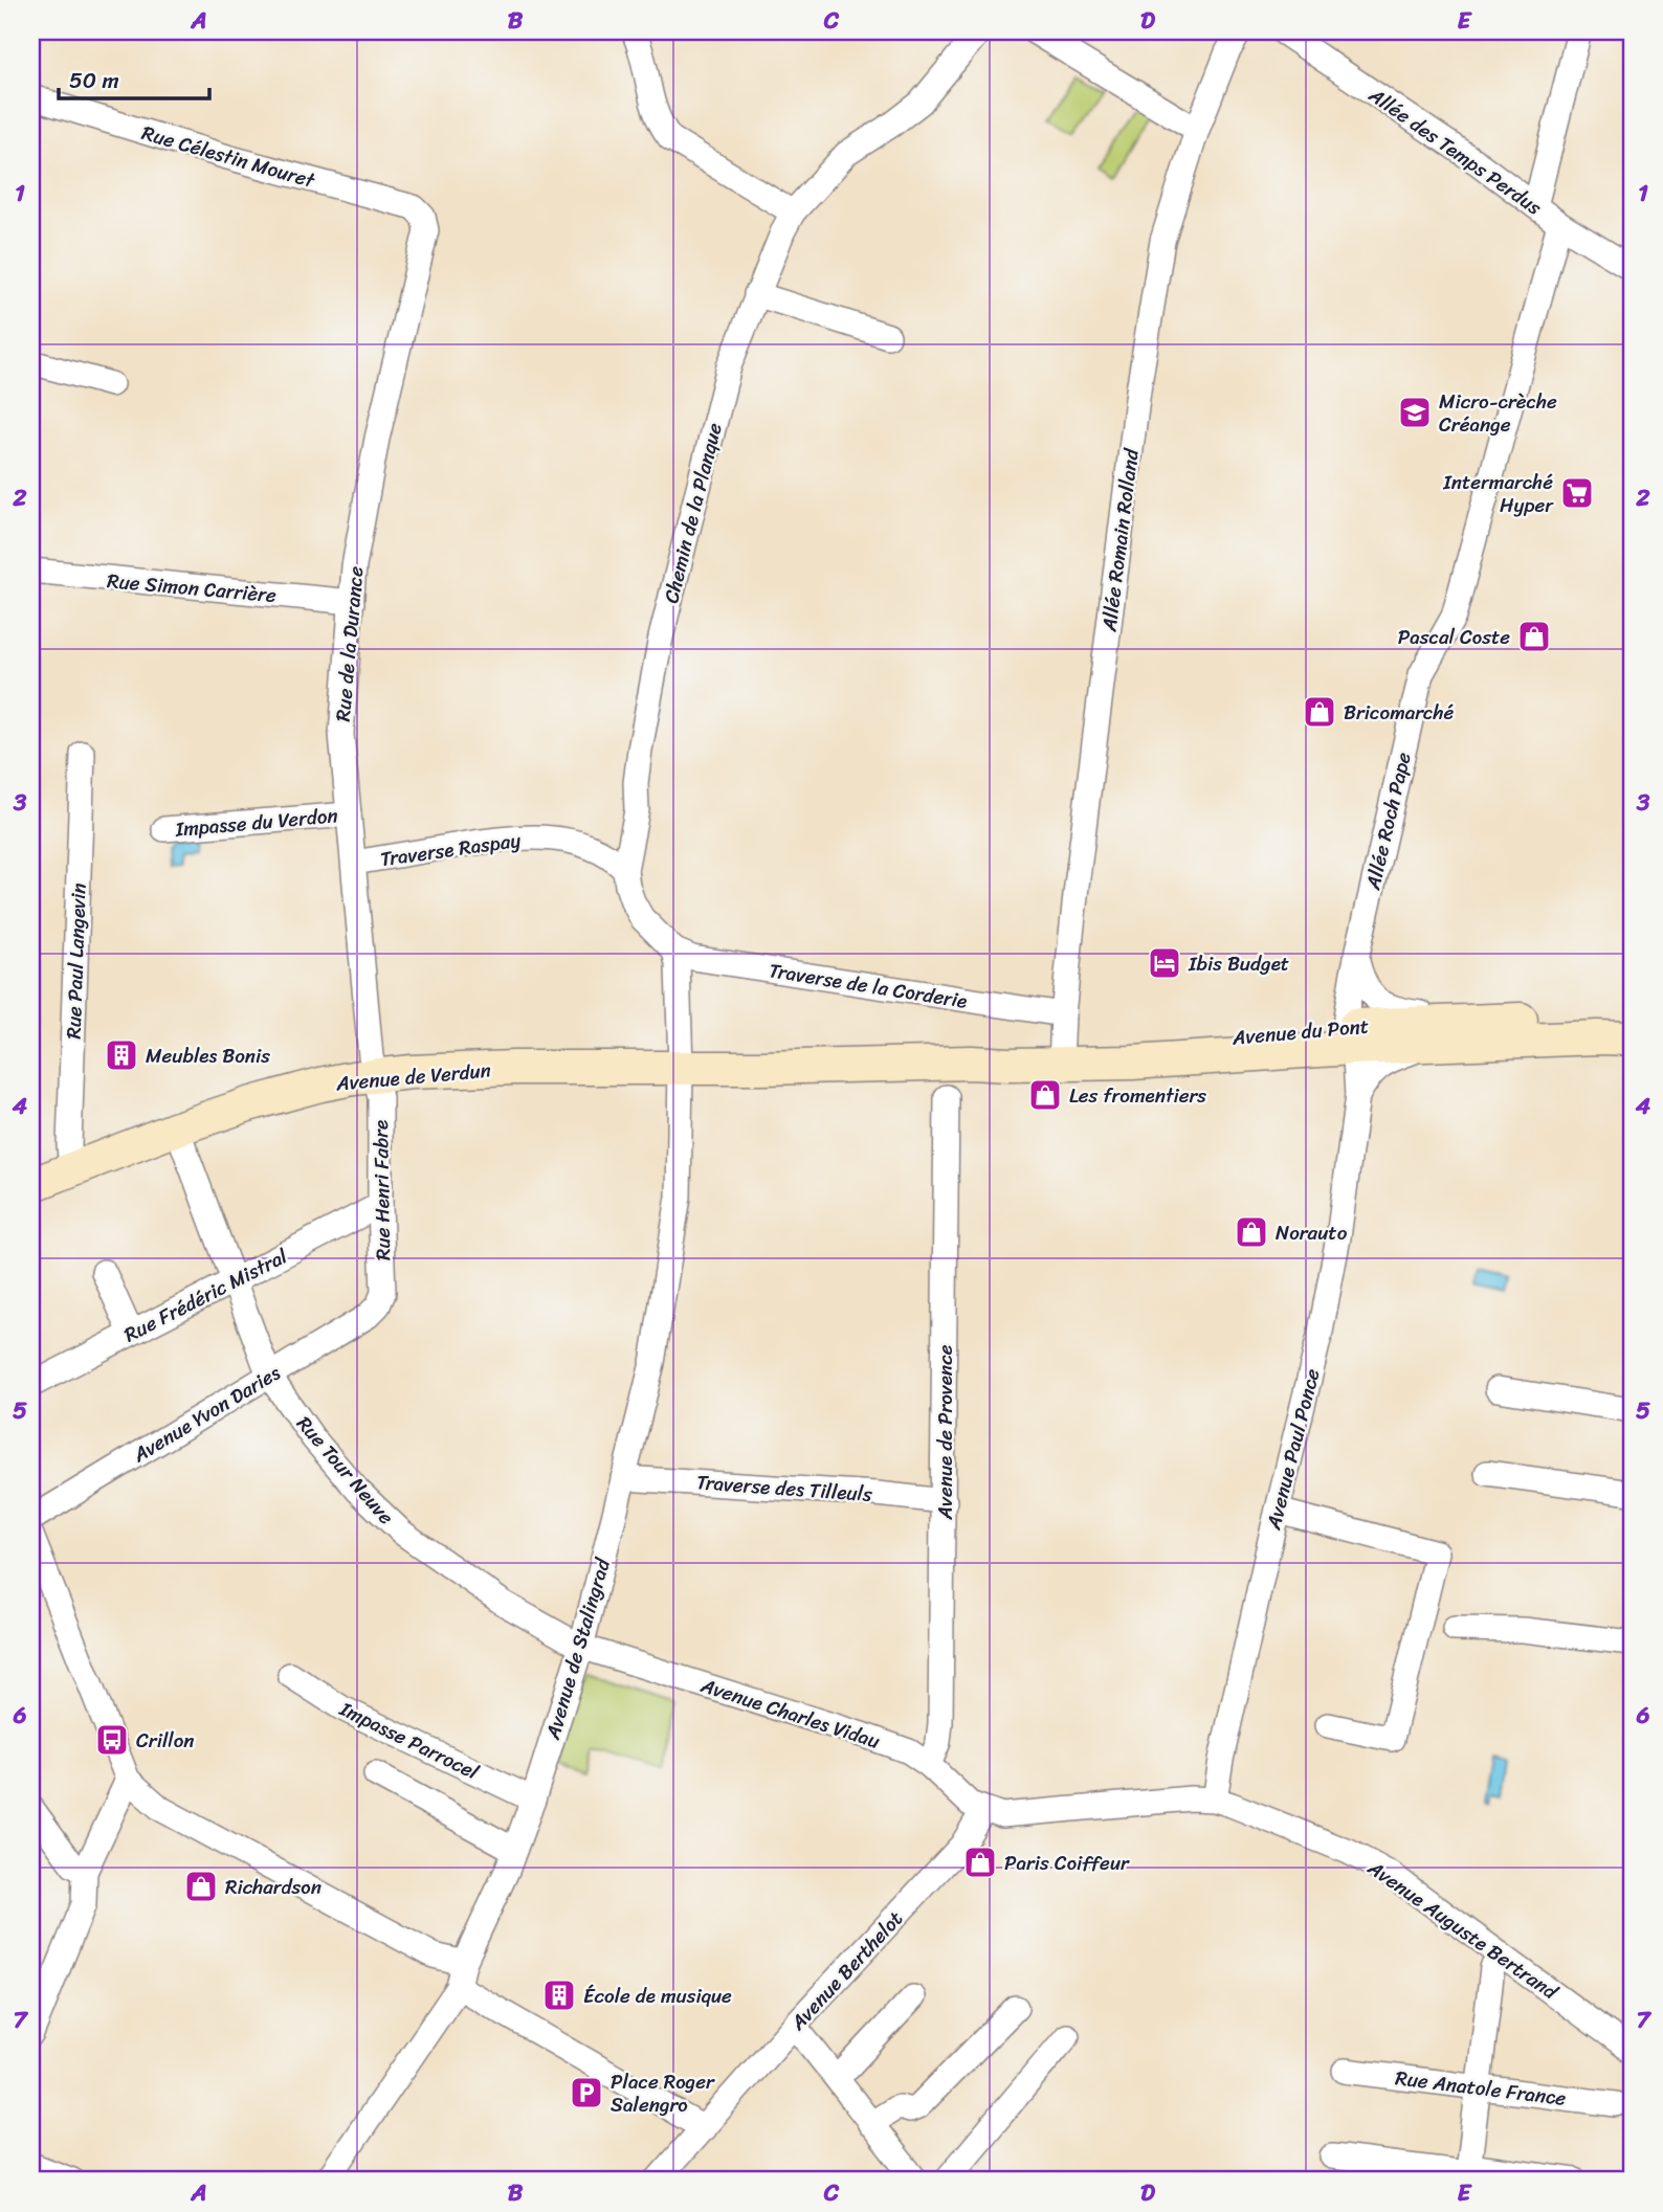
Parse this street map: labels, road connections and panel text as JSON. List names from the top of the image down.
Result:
{
  "streets": {
    "main road": ["Avenue du Pont", "Avenue de Verdun"],
    "street": [
      "Allée des Temps Perdus",
      "Rue Célestin Mouret",
      "Chemin de la Planque",
      "Allée Romain Rolland",
      "Rue Simon Carrière",
      "Rue de la Durance",
      "Allée Roch Pape",
      "Impasse du Verdon",
      "Traverse Raspay",
      "Rue Paul Langevin",
      "Traverse de la Corderie",
      "Rue Henri Fabre",
      "Rue Frédéric Mistral",
      "Avenue Yvon Daries",
      "Avenue de Provence",
      "Avenue Paul Ponce",
      "Rue Tour Neuve",
      "Traverse des Tilleuls",
      "Avenue de Stalingrad",
      "Avenue Charles Vidau",
      "Impasse Parrocel",
      "Avenue Auguste Bertrand",
      "Avenue Berthelot",
      "Rue Anatole France"
    ]
  },
  "crossings": [
    ["Allée des Temps Perdus", "Allée Roch Pape"],
    ["Rue Célestin Mouret", "Rue de la Durance"],
    ["Chemin de la Planque", "Traverse Raspay"],
    ["Chemin de la Planque", "Traverse de la Corderie"],
    ["Allée Romain Rolland", "Traverse de la Corderie"],
    ["Allée Romain Rolland", "Avenue du Pont"],
    ["Rue Simon Carrière", "Rue de la Durance"],
    ["Rue de la Durance", "Impasse du Verdon"],
    ["Rue de la Durance", "Traverse Raspay"],
    ["Rue de la Durance", "Avenue de Verdun"],
    ["Rue de la Durance", "Rue Henri Fabre"],
    ["Allée Roch Pape", "Avenue du Pont"],
    ["Allée Roch Pape", "Avenue Paul Ponce"],
    ["Rue Paul Langevin", "Avenue de Verdun"],
    ["Avenue du Pont", "Avenue de Verdun"],
    ["Avenue du Pont", "Avenue Paul Ponce"],
    ["Avenue du Pont", "Avenue de Stalingrad"],
    ["Avenue de Verdun", "Rue Henri Fabre"],
    ["Avenue de Verdun", "Rue Tour Neuve"],
    ["Avenue de Verdun", "Avenue de Stalingrad"],
    ["Rue Henri Fabre", "Rue Frédéric Mistral"],
    ["Rue Henri Fabre", "Avenue Yvon Daries"],
    ["Rue Frédéric Mistral", "Rue Tour Neuve"],
    ["Avenue Yvon Daries", "Rue Tour Neuve"],
    ["Avenue de Provence", "Traverse des Tilleuls"],
    ["Avenue de Provence", "Avenue Charles Vidau"],
    ["Avenue Paul Ponce", "Avenue Auguste Bertrand"],
    ["Rue Tour Neuve", "Avenue de Stalingrad"],
    ["Rue Tour Neuve", "Avenue Charles Vidau"],
    ["Traverse des Tilleuls", "Avenue de Stalingrad"],
    ["Avenue de Stalingrad", "Avenue Charles Vidau"],
    ["Avenue de Stalingrad", "Impasse Parrocel"],
    ["Avenue Charles Vidau", "Avenue Auguste Bertrand"],
    ["Avenue Charles Vidau", "Avenue Berthelot"],
    ["Avenue Auguste Bertrand", "Avenue Berthelot"]
  ],
  "places": {
    "school or university": ["Micro-crèche Créange"],
    "supermarket": ["Intermarché Hyper"],
    "shop": [
      "Pascal Coste",
      "Bricomarché",
      "Les fromentiers",
      "Norauto",
      "Paris Coiffeur",
      "Richardson"
    ],
    "hotel": ["Ibis Budget"],
    "building": ["Meubles Bonis", "École de musique"],
    "bus stop": ["Crillon"],
    "parking": ["Place Roger Salengro"]
  },
  "scale_bar": "50 m",
  "grid": {
    "columns": [
      "A",
      "B",
      "C",
      "D",
      "E"
    ],
    "rows": [
      "1",
      "2",
      "3",
      "4",
      "5",
      "6",
      "7"
    ]
  }
}
